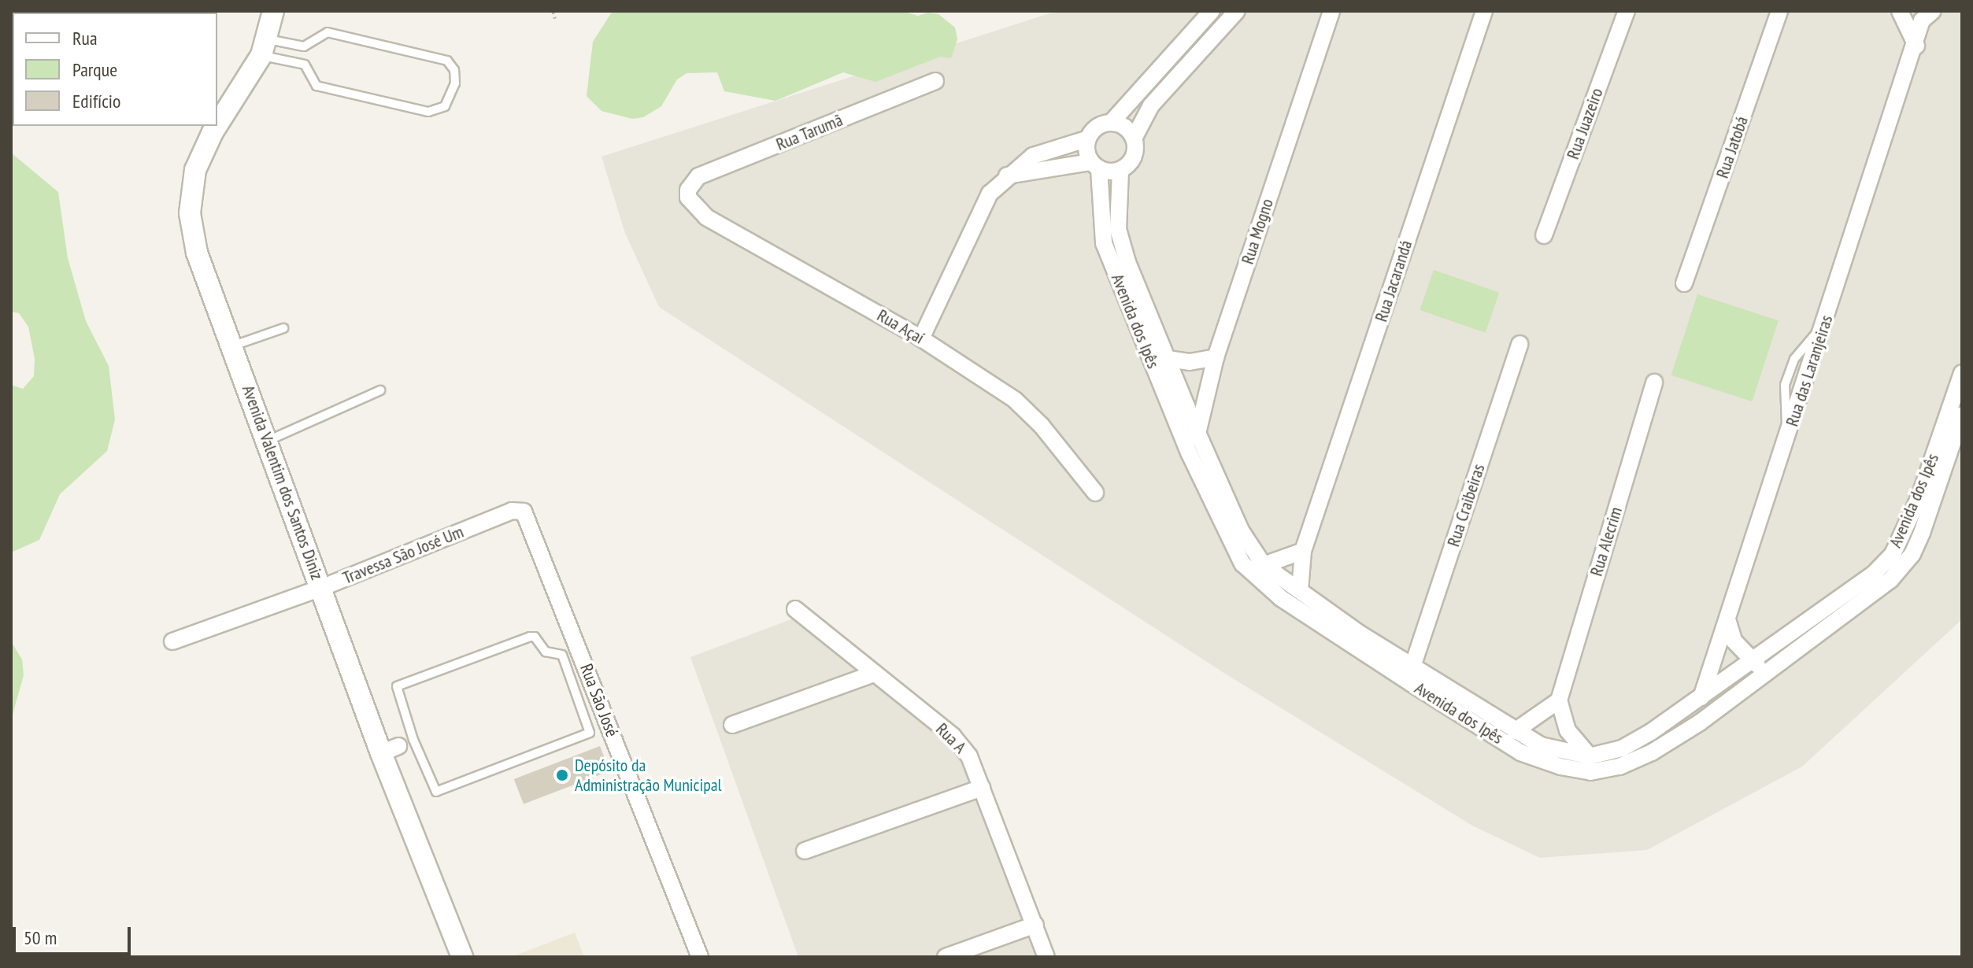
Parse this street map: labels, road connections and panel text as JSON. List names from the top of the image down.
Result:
{
  "streets": {
    "street": [
      "Rua Juazeiro",
      "Rua Tarumã",
      "Rua Jatobá",
      "Rua Mogno",
      "Rua Jacarandá",
      "Avenida dos Ipês",
      "Rua Açaí",
      "Rua das Laranjeiras",
      "Avenida Valentim dos Santos Diniz",
      "Rua Craibeiras",
      "Rua Alecrim",
      "Travessa São José Um",
      "Rua São José",
      "Rua A"
    ]
  },
  "crossings": [
    ["Rua Tarumã", "Rua Açaí"],
    ["Rua Mogno", "Avenida dos Ipês"],
    ["Rua Jacarandá", "Avenida dos Ipês"],
    ["Avenida dos Ipês", "Rua das Laranjeiras"],
    ["Avenida dos Ipês", "Rua Craibeiras"],
    ["Avenida Valentim dos Santos Diniz", "Travessa São José Um"],
    ["Travessa São José Um", "Rua São José"]
  ],
  "places": ["Depósito da Administração Municipal"],
  "legend": ["Rua", "Parque", "Edifício"],
  "scale_bar": "50 m"
}
